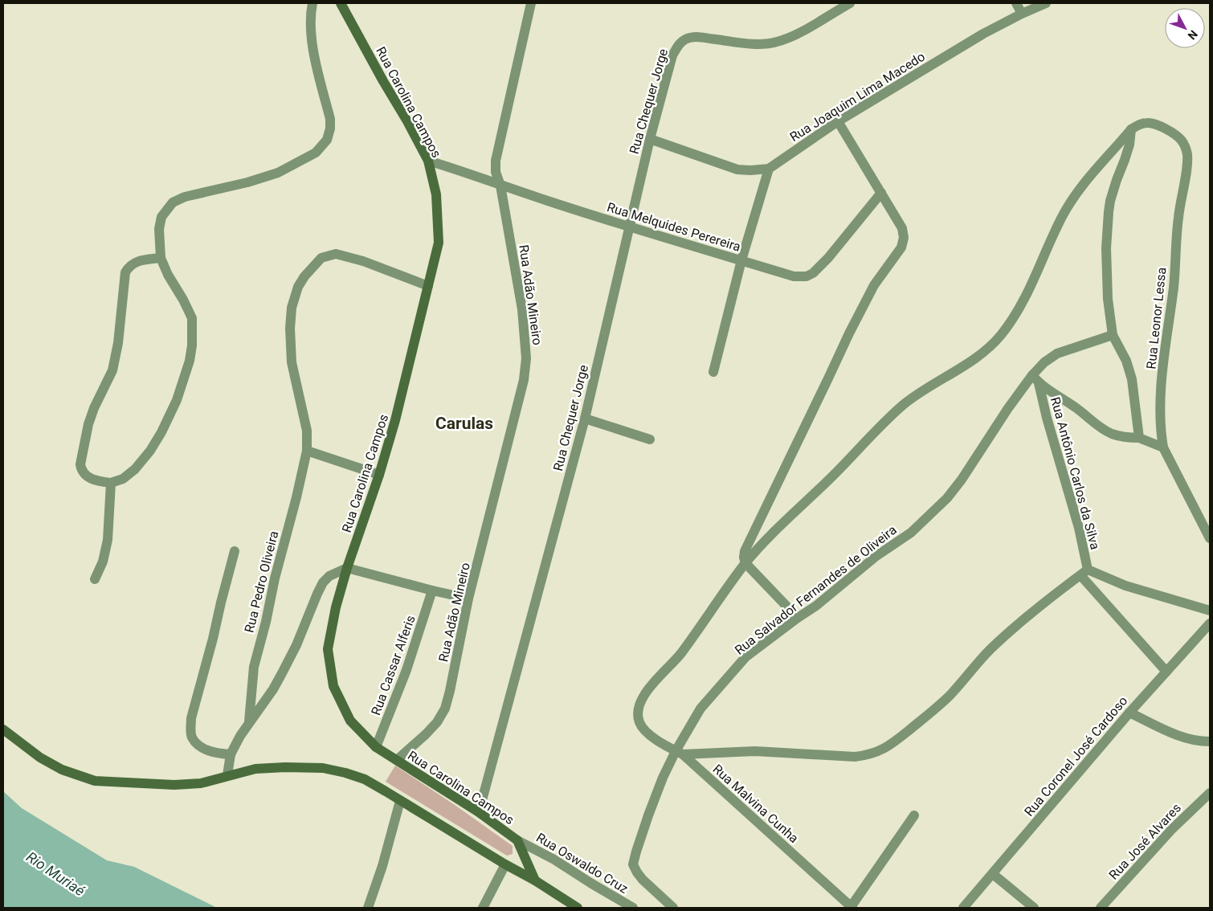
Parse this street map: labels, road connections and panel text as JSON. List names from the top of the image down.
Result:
{
  "streets": {
    "main road": ["Rua Carolina Campos"],
    "street": [
      "Rua Joaquim Lima Macedo",
      "Rua Chequer Jorge",
      "Rua Melquides Perereira",
      "Rua Adão Mineiro",
      "Rua Leonor Lessa",
      "Rua Antônio Carlos da Silva",
      "Rua Pedro Oliveira",
      "Rua Salvador Fernandes de Oliveira",
      "Rua Cassar Alferis",
      "Rua Coronel José Cardoso",
      "Rua Malvina Cunha",
      "Rua José Alvares",
      "Rua Oswaldo Cruz"
    ]
  },
  "crossings": [
    ["Rua Chequer Jorge", "Rua Carolina Campos"],
    ["Rua Chequer Jorge", "Rua Melquides Perereira"],
    ["Rua Carolina Campos", "Rua Melquides Perereira"],
    ["Rua Carolina Campos", "Rua Adão Mineiro"],
    ["Rua Carolina Campos", "Rua Pedro Oliveira"],
    ["Rua Carolina Campos", "Rua Cassar Alferis"],
    ["Rua Carolina Campos", "Rua Oswaldo Cruz"],
    ["Rua Melquides Perereira", "Rua Adão Mineiro"],
    ["Rua Antônio Carlos da Silva", "Rua Salvador Fernandes de Oliveira"],
    ["Rua Antônio Carlos da Silva", "Rua Coronel José Cardoso"],
    ["Rua Salvador Fernandes de Oliveira", "Rua Malvina Cunha"]
  ],
  "districts": ["Carulas"],
  "water": ["Rio Muriaé"],
  "north": "bottom right"
}
